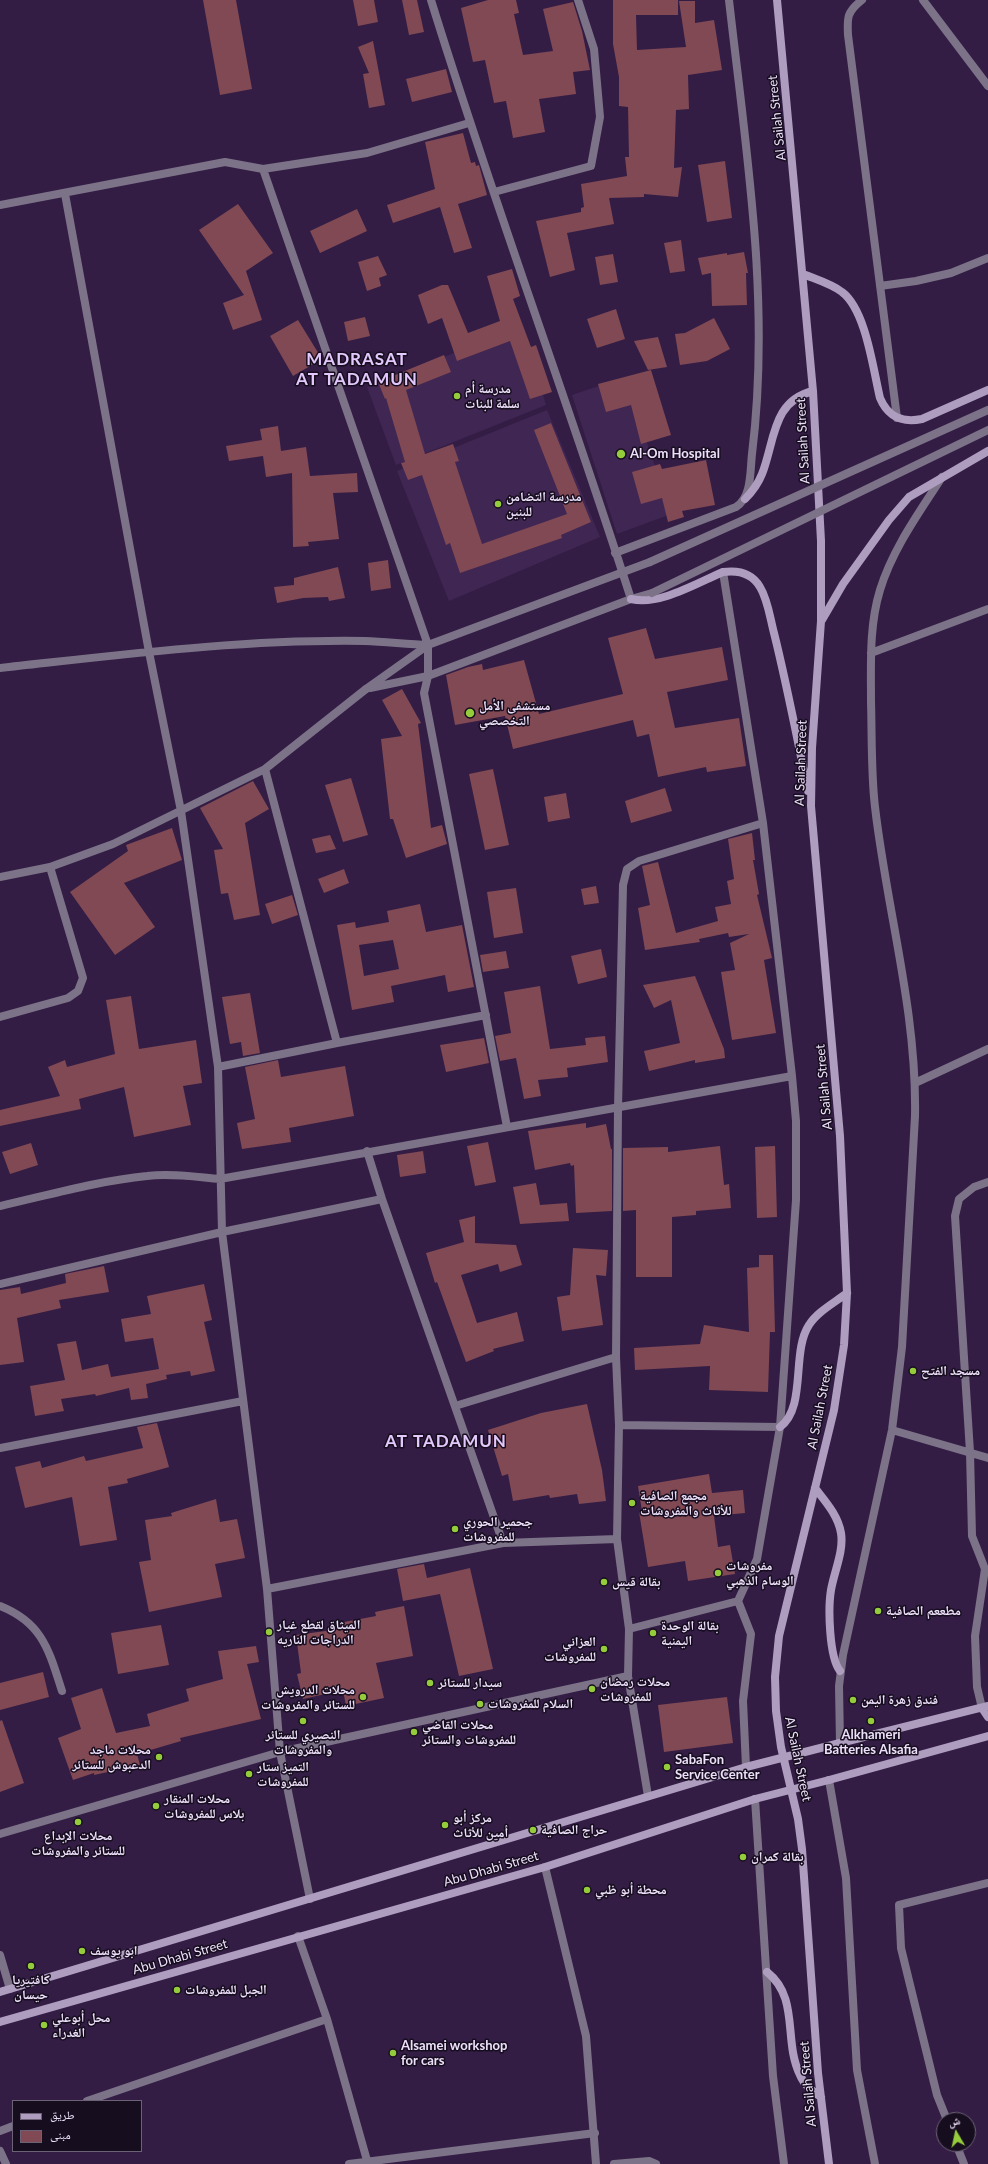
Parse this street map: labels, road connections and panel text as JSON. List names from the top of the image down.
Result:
{
  "streets": {
    "main road": ["Al Sailah Street", "Abu Dhabi Street"]
  },
  "districts": ["MADRASAT AT TADAMUN", "AT TADAMUN"],
  "places": [
    "مدرسة أم سلمة للبنات",
    "Al-Om Hospital",
    "مدرسة التضامن للبنين",
    "مستشفى الأمل التخصصي",
    "مسجد الفتح",
    "مجمع الصافية للأثاث والمفروشات",
    "جحمير الحوري للمفروشات",
    "مفروشات الوسام الذهبي",
    "بقالة قيس",
    "مطععم الصافية",
    "الميثاق لقطع غيار الدراجات الناريه",
    "بقالة الوحدة اليمنية",
    "العزاني للمفروشات",
    "سيدار للستائر",
    "محلات رمضان للمفروشات",
    "محلات الدرويش للستائر والمفروشات",
    "فندق زهرة اليمن",
    "السلام للمفروشات",
    "النصيري للستائر والمفروشات",
    "Alkhameri Batteries Alsafia",
    "محلات القاضي للمفروشات والستائر",
    "محلات ماجد الدعبوش للستائر",
    "SabaFon Service Center",
    "التميز ستار للمفروشات",
    "محلات المنقار بلاس للمفروشات",
    "محلات الإبداع للستائر والمفروشات",
    "مركز أبو أمين للأثاث",
    "حراج الصافية",
    "بقالة كمران",
    "محطة أبو ظبي",
    "ابو يوسف",
    "كافتيريا حيسان",
    "الجبل للمفروشات",
    "محل أبوعلي الغدراء",
    "Alsamei workshop for cars"
  ],
  "legend": ["طريق", "مبنى"],
  "north": "top"
}
